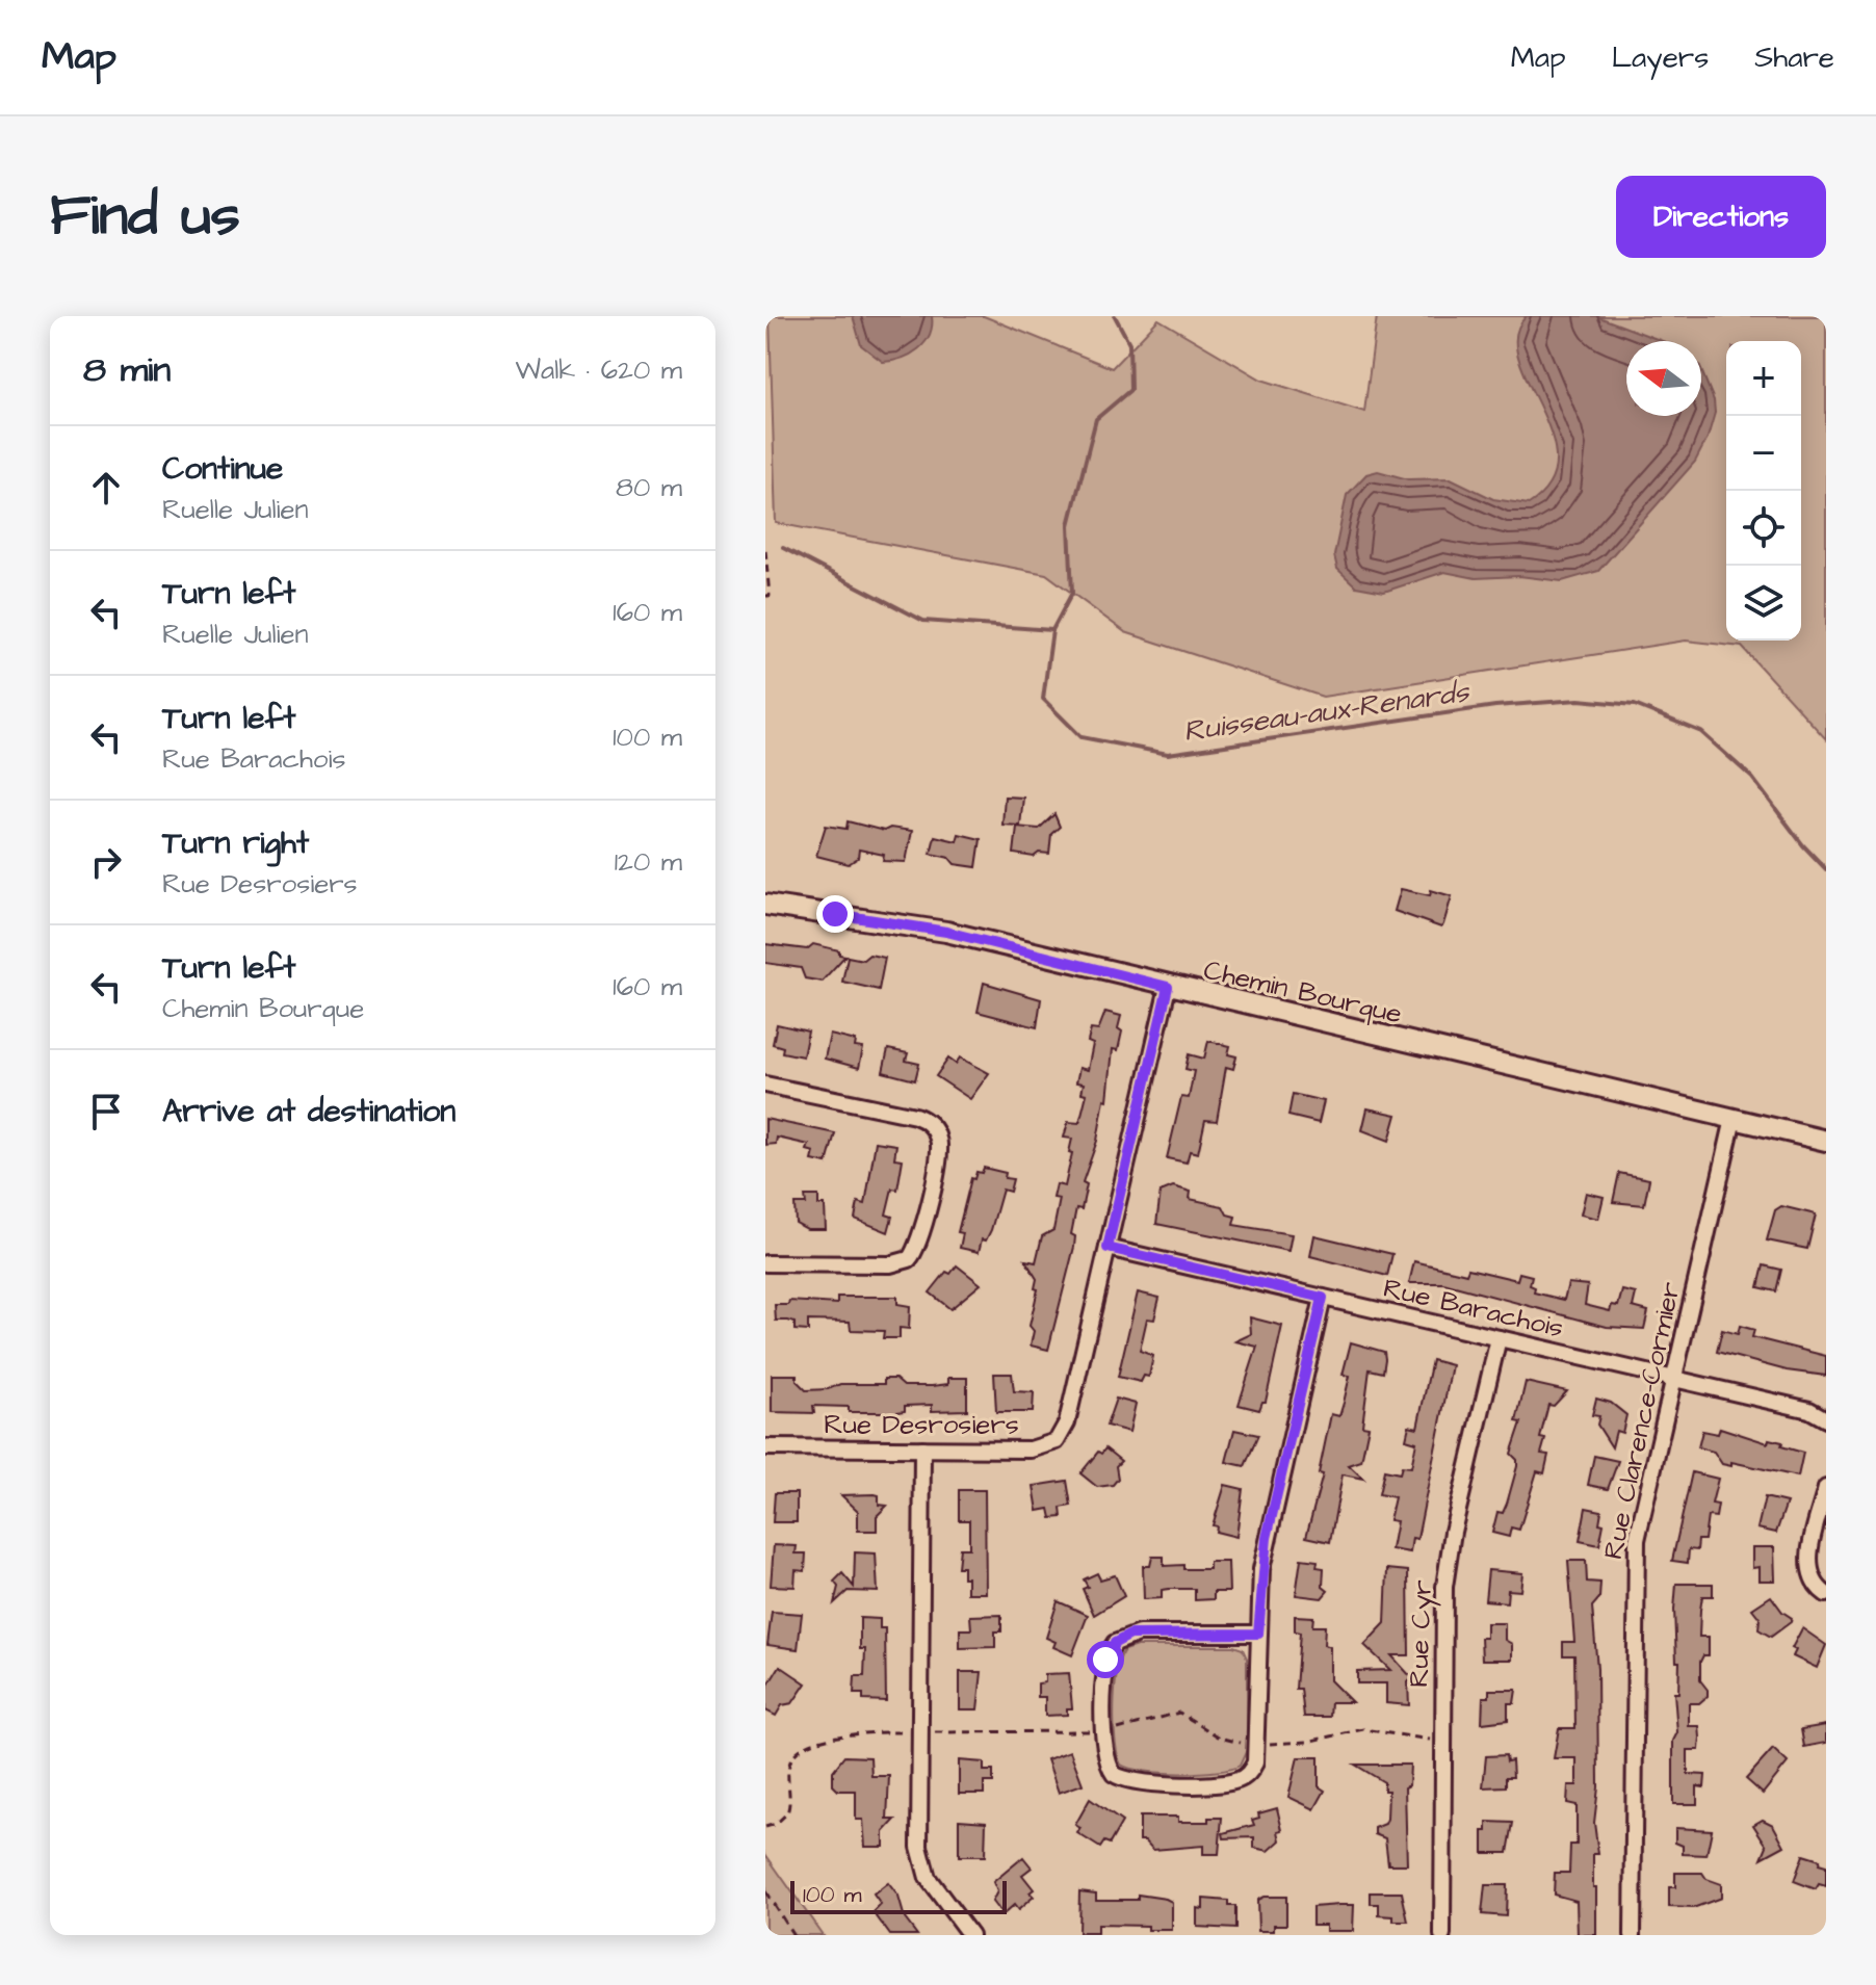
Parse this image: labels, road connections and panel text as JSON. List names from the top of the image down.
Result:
{
  "streets": {
    "street": [
      "Chemin Bourque",
      "Rue Barachois",
      "Rue Clarence-Cormier",
      "Rue Desrosiers",
      "Rue Cyr"
    ]
  },
  "crossings": [
    ["Chemin Bourque", "Rue Clarence-Cormier"],
    ["Chemin Bourque", "Rue Desrosiers"],
    ["Rue Barachois", "Rue Clarence-Cormier"],
    ["Rue Barachois", "Rue Desrosiers"],
    ["Rue Barachois", "Rue Cyr"]
  ],
  "water": ["Ruisseau-aux-Renards"],
  "scale_bar": "100 m",
  "north": "left",
  "page": {
    "header": "Map",
    "nav": ["Map", "Layers", "Share"],
    "title": "Find us",
    "buttons": "Directions",
    "heading": ["8 min", "Walk · 620 m"],
    "map_buttons": ["+", "−"],
    "list": [
      ["Continue", "Ruelle Julien", "80 m"],
      ["Turn left", "Ruelle Julien", "160 m"],
      ["Turn left", "Rue Barachois", "100 m"],
      ["Turn right", "Rue Desrosiers", "120 m"],
      ["Turn left", "Chemin Bourque", "160 m"],
      "Arrive at destination"
    ],
    "scale": "100 m"
  }
}
